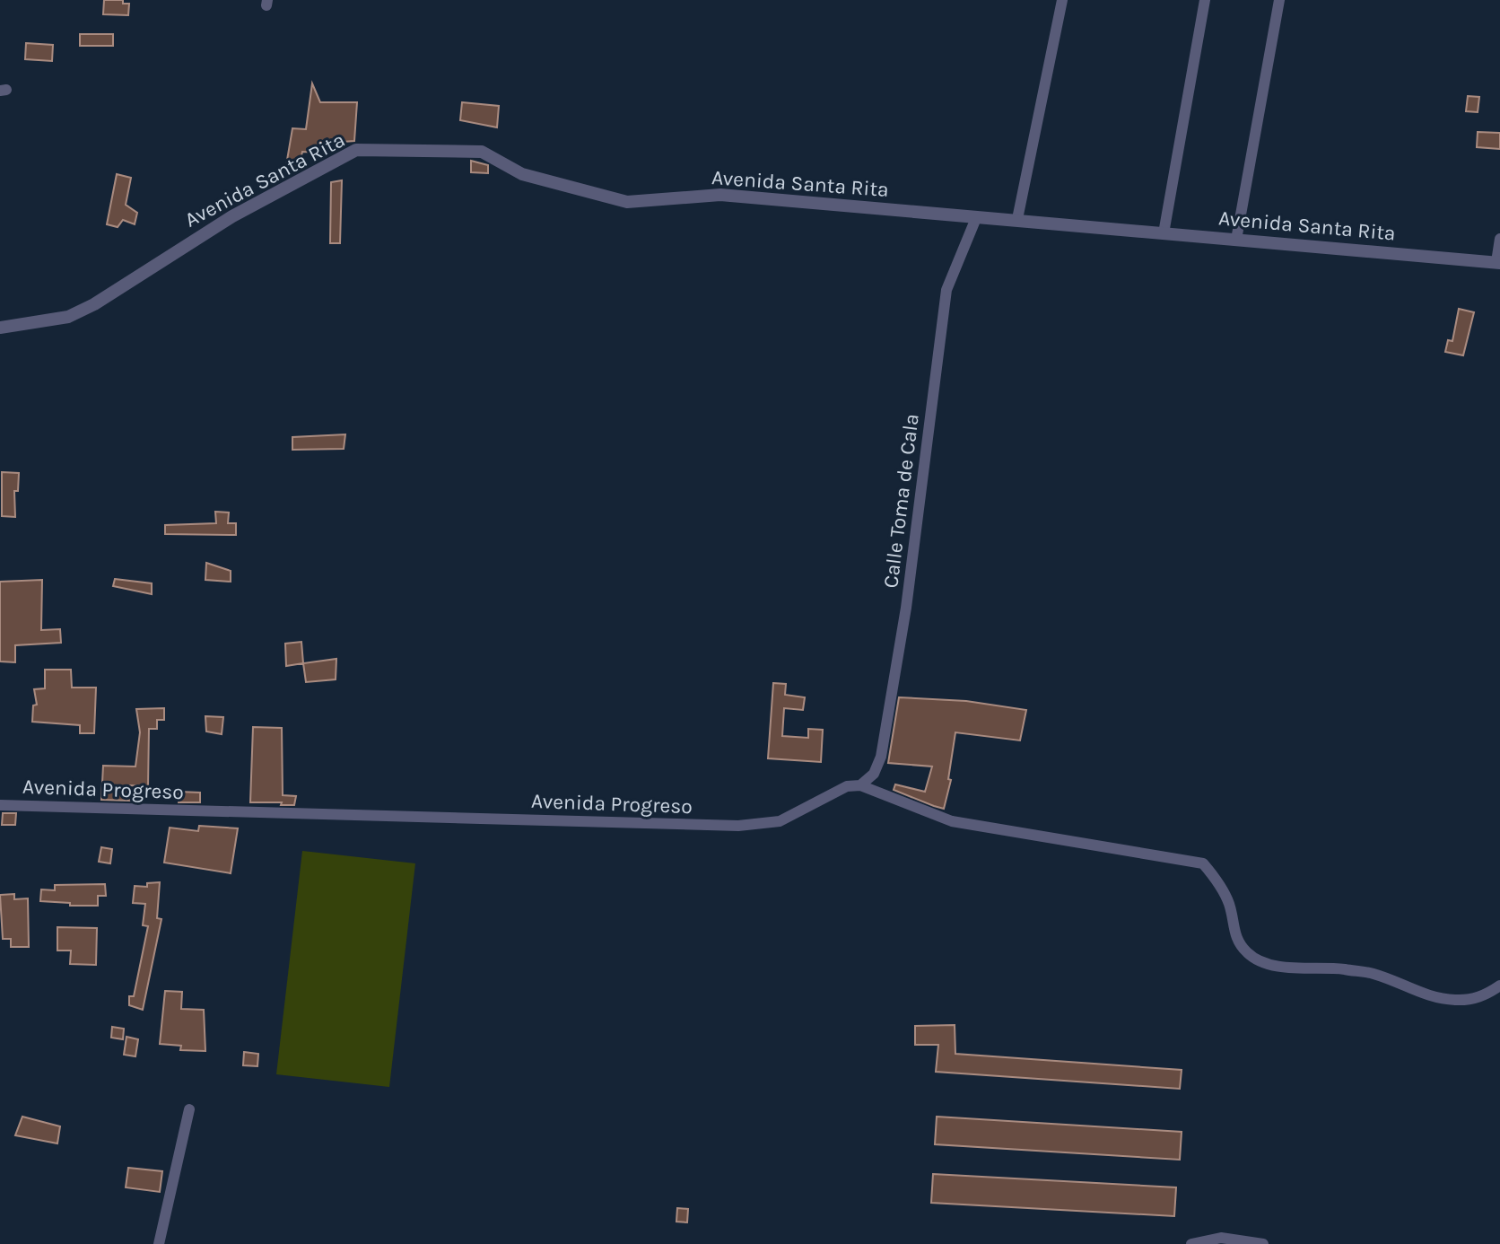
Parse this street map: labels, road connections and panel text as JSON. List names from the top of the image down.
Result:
{
  "streets": {
    "street": ["Avenida Santa Rita", "Calle Toma de Cala", "Avenida Progreso"]
  },
  "crossings": [
    ["Avenida Santa Rita", "Calle Toma de Cala"],
    ["Calle Toma de Cala", "Avenida Progreso"]
  ]
}
